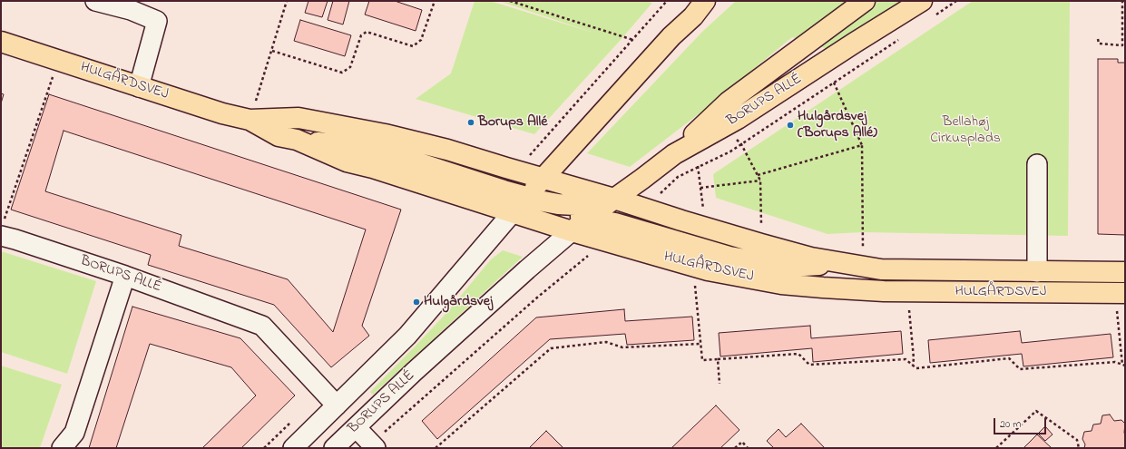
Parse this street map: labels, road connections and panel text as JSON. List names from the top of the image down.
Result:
{
  "streets": {
    "main road": ["HULGÅRDSVEJ", "BORUPS ALLÉ"]
  },
  "crossings": [
    ["HULGÅRDSVEJ", "BORUPS ALLÉ"]
  ],
  "parks": ["Bellahøj Cirkusplads"],
  "places": ["Borups Allé", "Hulgårdsvej (Borups Allé)", "Hulgårdsvej"],
  "scale_bar": "20 m"
}
